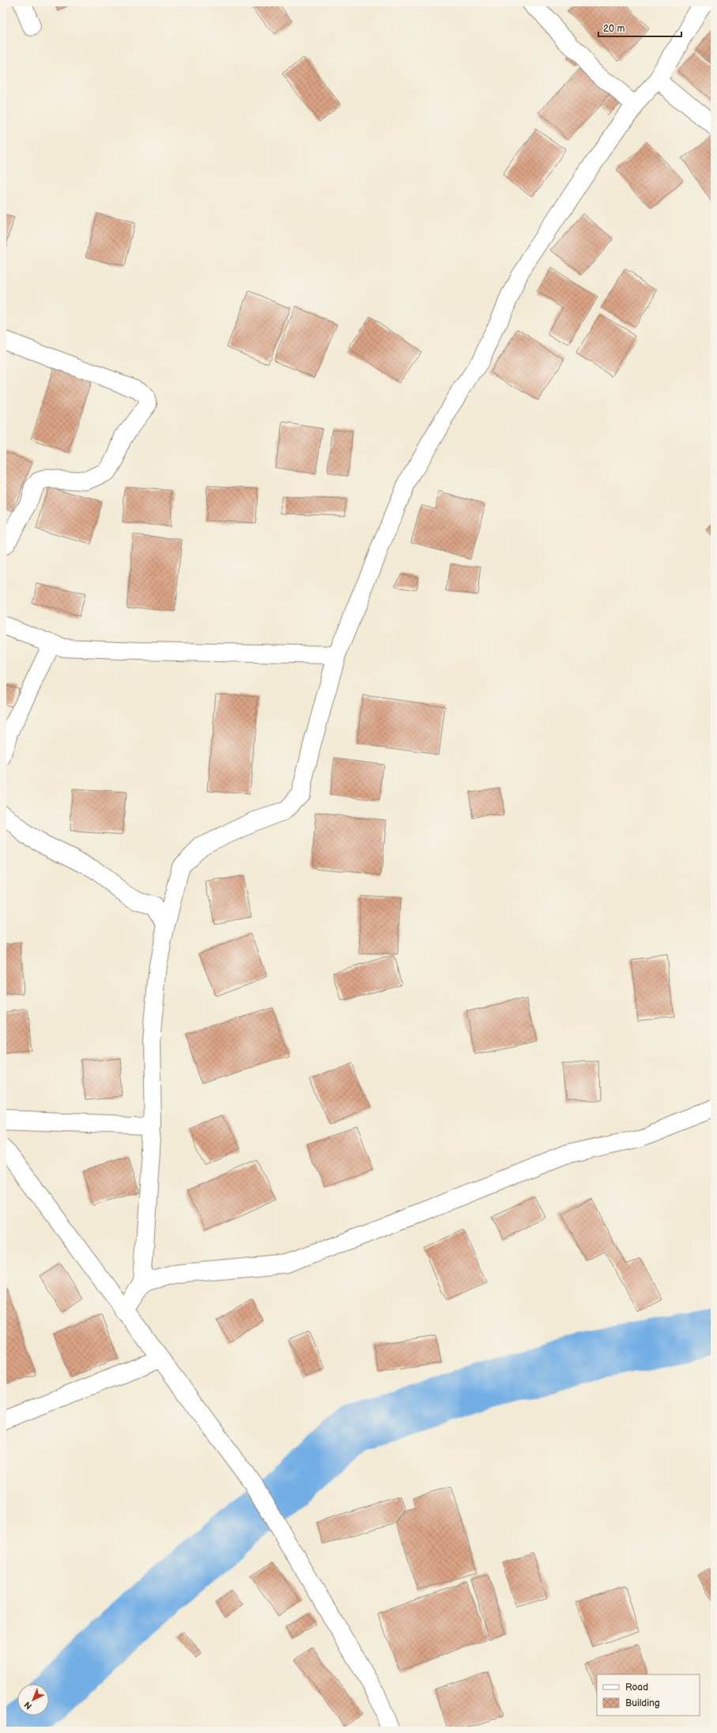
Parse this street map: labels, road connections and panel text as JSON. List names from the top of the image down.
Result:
{
  "legend": ["Road", "Building"],
  "scale_bar": "20 m",
  "north": "bottom left"
}
